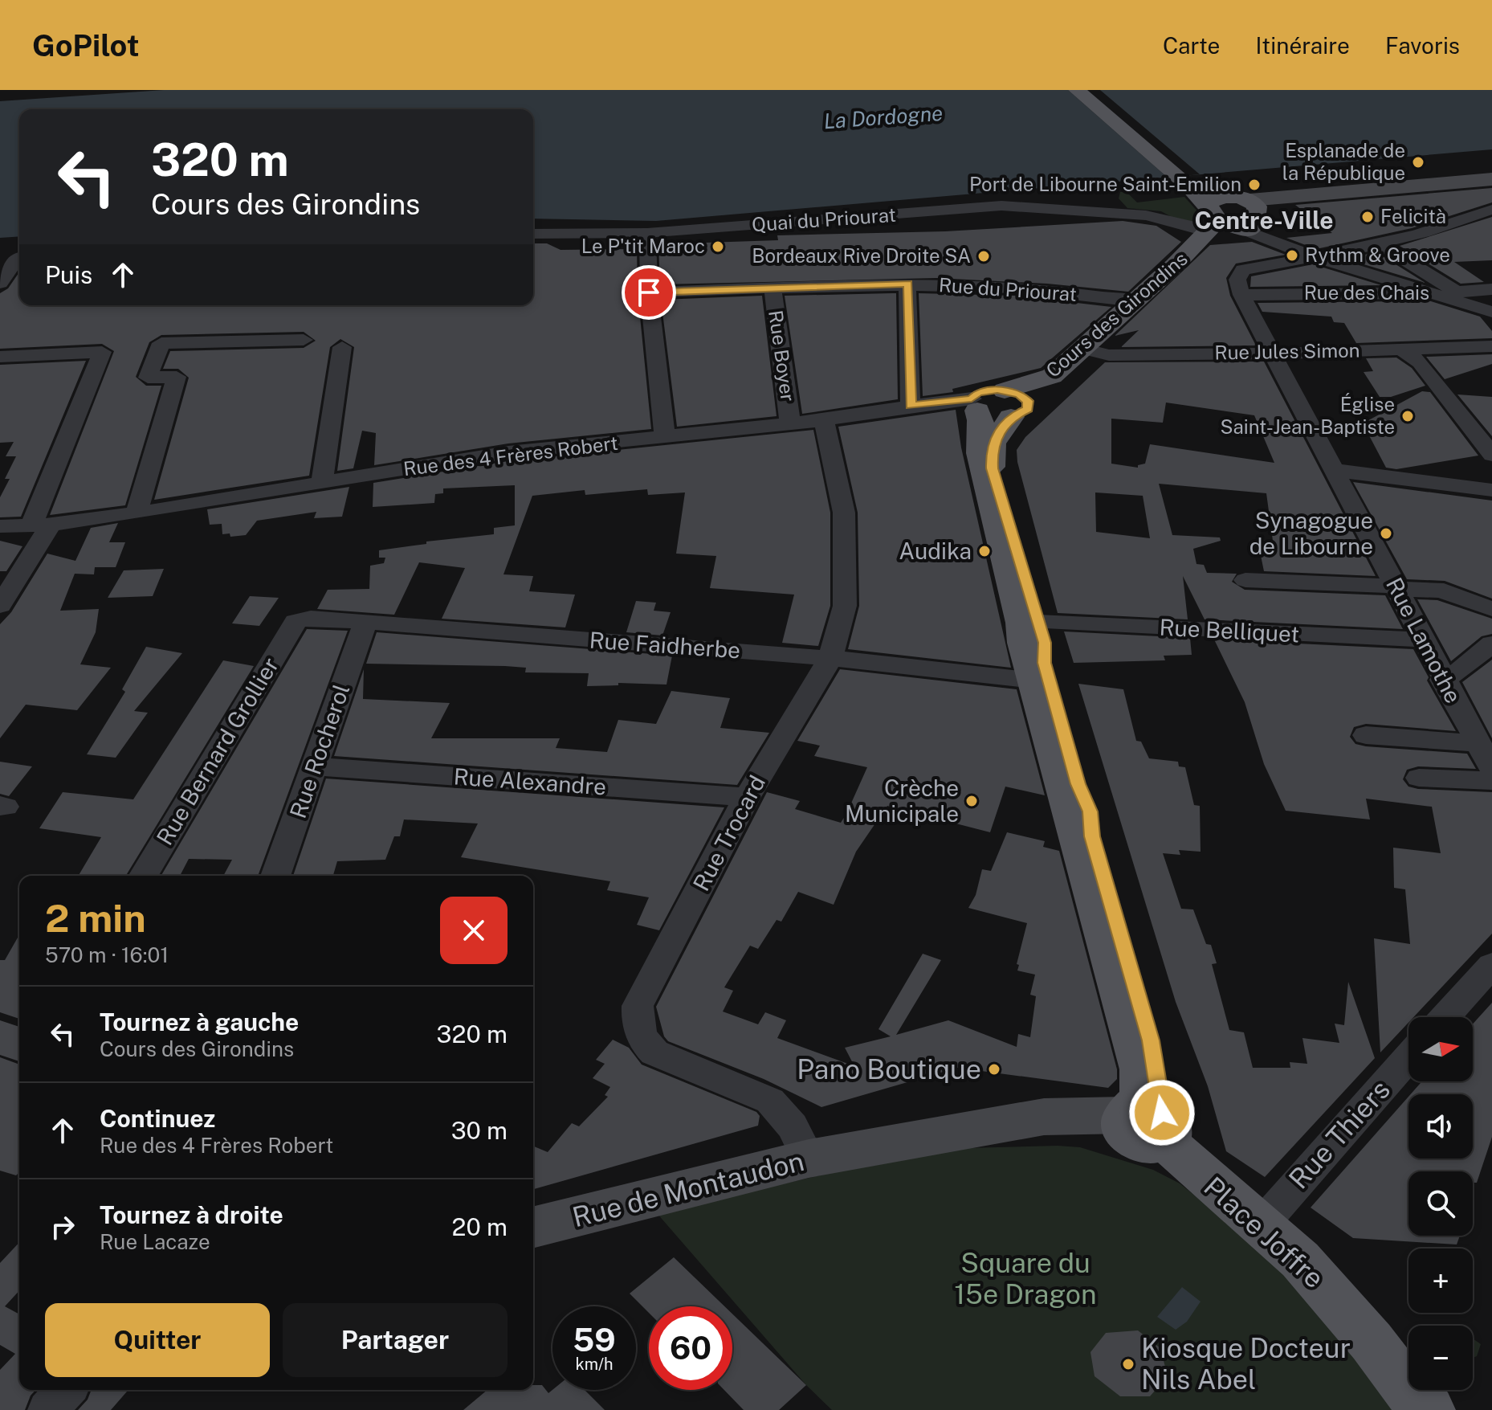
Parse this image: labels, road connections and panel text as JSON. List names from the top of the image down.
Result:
{
  "streets": {
    "main road": ["Cours des Girondins", "Rue de Montaudon", "Place Joffre"],
    "street": [
      "Quai du Priourat",
      "Rue du Priourat",
      "Rue des Chais",
      "Rue Jules Simon",
      "Rue Boyer",
      "Rue des 4 Frères Robert",
      "Rue Belliquet",
      "Rue Lamothe",
      "Rue Faidherbe",
      "Rue Bernard Grollier",
      "Rue Rocherol",
      "Rue Alexandre",
      "Rue Trocard",
      "Rue Thiers"
    ]
  },
  "crossings": [
    ["Quai du Priourat", "Cours des Girondins"],
    ["Rue du Priourat", "Cours des Girondins"],
    ["Rue du Priourat", "Rue Boyer"],
    ["Rue des Chais", "Rue Lamothe"],
    ["Cours des Girondins", "Rue Jules Simon"],
    ["Cours des Girondins", "Rue des 4 Frères Robert"],
    ["Cours des Girondins", "Rue Belliquet"],
    ["Cours des Girondins", "Place Joffre"],
    ["Rue Jules Simon", "Rue Lamothe"],
    ["Rue Boyer", "Rue des 4 Frères Robert"],
    ["Rue des 4 Frères Robert", "Rue Trocard"],
    ["Rue Belliquet", "Rue Lamothe"],
    ["Rue Faidherbe", "Rue Bernard Grollier"],
    ["Rue Faidherbe", "Rue Rocherol"],
    ["Rue Faidherbe", "Rue Trocard"],
    ["Rue Rocherol", "Rue Alexandre"],
    ["Rue Alexandre", "Rue Trocard"],
    ["Rue Trocard", "Rue de Montaudon"],
    ["Rue Thiers", "Place Joffre"]
  ],
  "districts": ["Centre-Ville"],
  "water": ["La Dordogne"],
  "parks": ["Square du 15e Dragon"],
  "places": [
    "Esplanade de la République",
    "Port de Libourne Saint-Emilion",
    "Felicità",
    "Le P'tit Maroc",
    "Rythm & Groove",
    "Bordeaux Rive Droite SA",
    "Église Saint-Jean-Baptiste",
    "Synagogue de Libourne",
    "Audika",
    "Crèche Municipale",
    "Pano Boutique",
    "Kiosque Docteur Nils Abel"
  ],
  "north": "right",
  "page": {
    "header": "GoPilot",
    "nav": ["Carte", "Itinéraire", "Favoris"],
    "turn": ["320 m", "Cours des Girondins"],
    "then": "Puis",
    "heading": ["2 min", "570 m · 16:01"],
    "list": [
      {
        "name": "Tournez à gauche",
        "note": "Cours des Girondins",
        "value": "320 m"
      },
      {
        "name": "Continuez",
        "note": "Rue des 4 Frères Robert",
        "value": "30 m"
      },
      {
        "name": "Tournez à droite",
        "note": "Rue Lacaze",
        "value": "20 m"
      }
    ],
    "map_buttons": ["+", "−"],
    "buttons": ["Quitter", "Partager"],
    "speed": "59 km/h",
    "limit": "60"
  }
}
